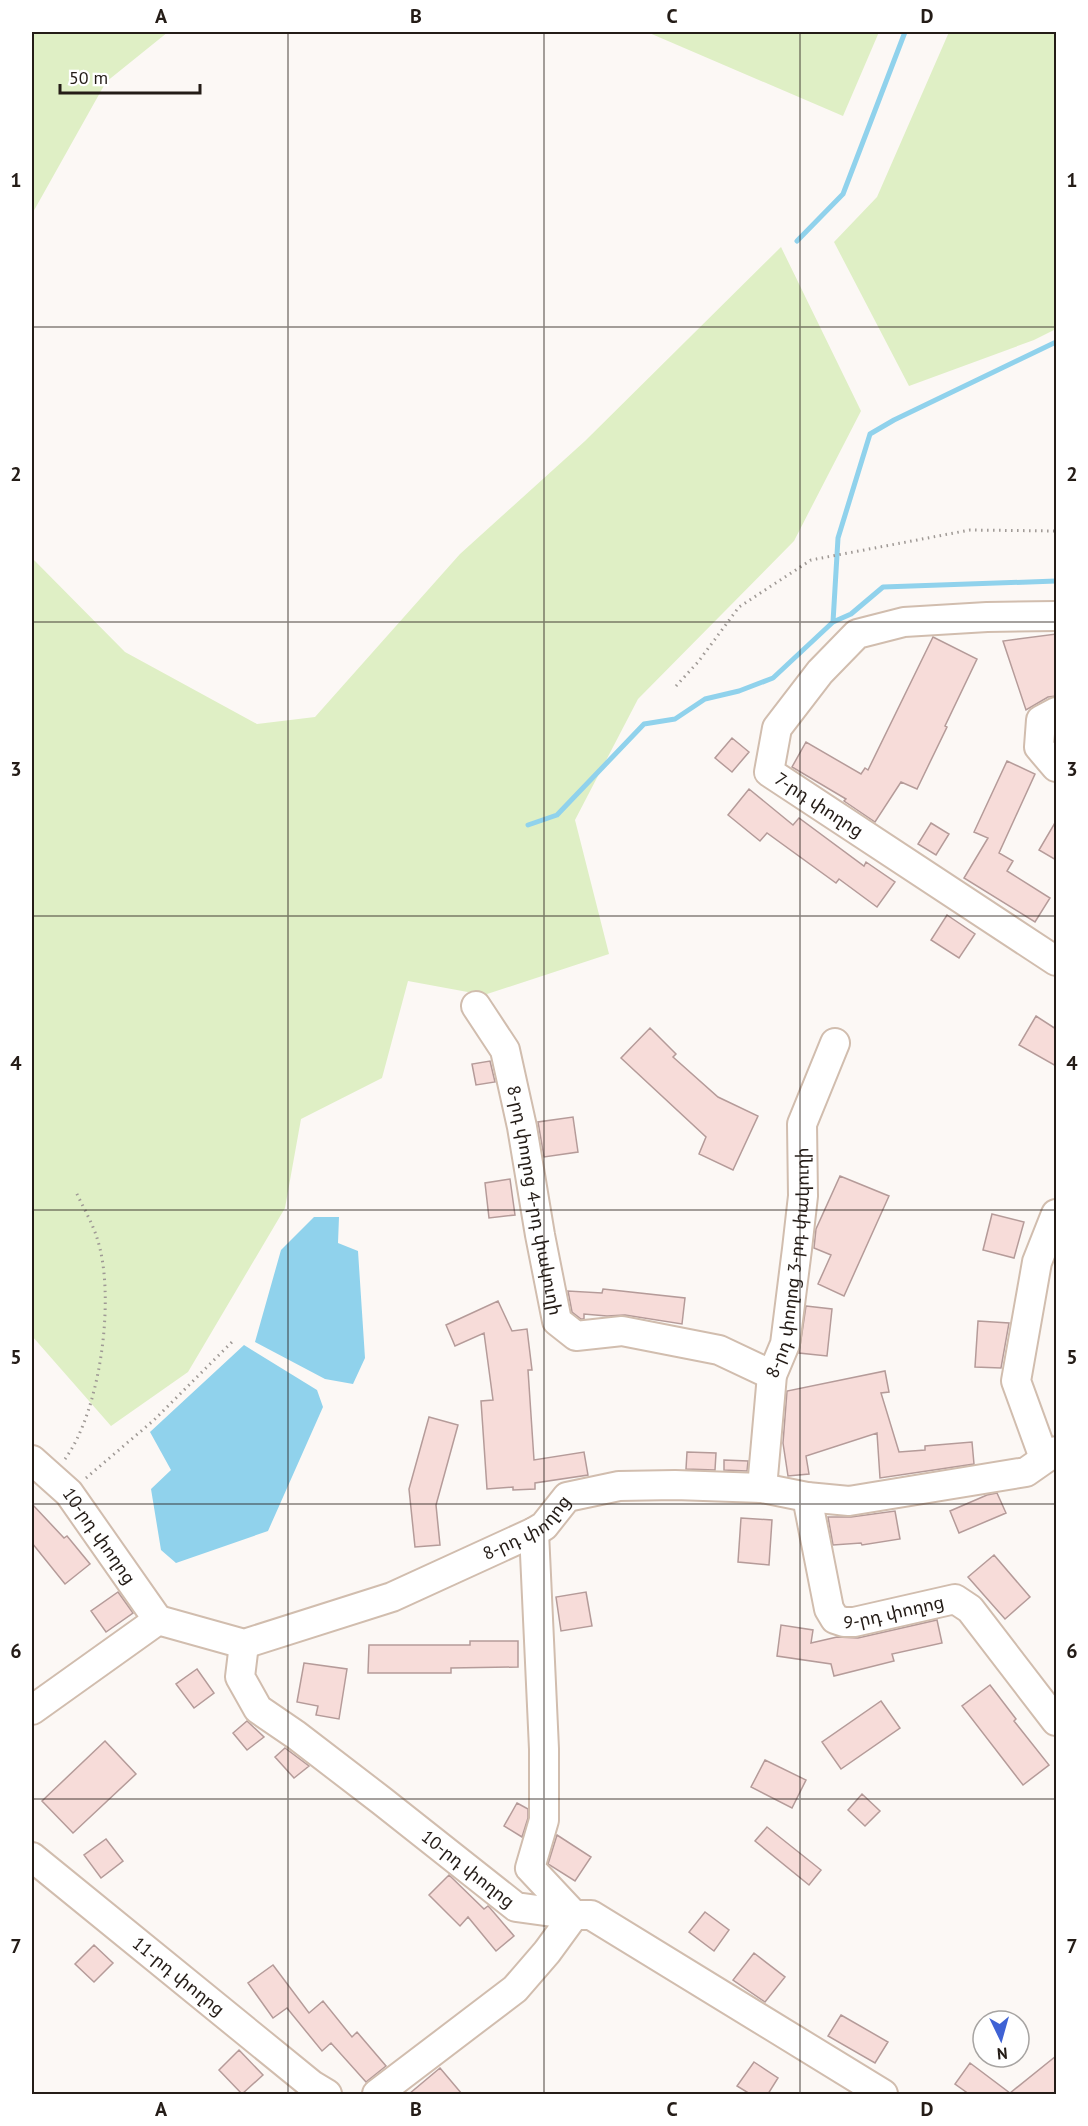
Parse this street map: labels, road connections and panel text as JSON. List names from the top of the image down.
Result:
{
  "streets": {
    "street": [
      "7-րդ փողոց",
      "8-րդ փողոց 4-րդ փակուղի",
      "8-րդ փողոց 3-րդ փակուղի",
      "8-րդ փողոց",
      "10-րդ փողոց",
      "9-րդ փողոց",
      "11-րդ փողոց"
    ]
  },
  "crossings": [
    ["8-րդ փողոց 4-րդ փակուղի", "8-րդ փողոց 3-րդ փակուղի"],
    ["8-րդ փողոց 3-րդ փակուղի", "8-րդ փողոց"],
    ["8-րդ փողոց", "10-րդ փողոց"],
    ["8-րդ փողոց", "9-րդ փողոց"]
  ],
  "scale_bar": "50 m",
  "north": "bottom",
  "grid": {
    "columns": [
      "A",
      "B",
      "C",
      "D"
    ],
    "rows": [
      "1",
      "2",
      "3",
      "4",
      "5",
      "6",
      "7"
    ]
  }
}
